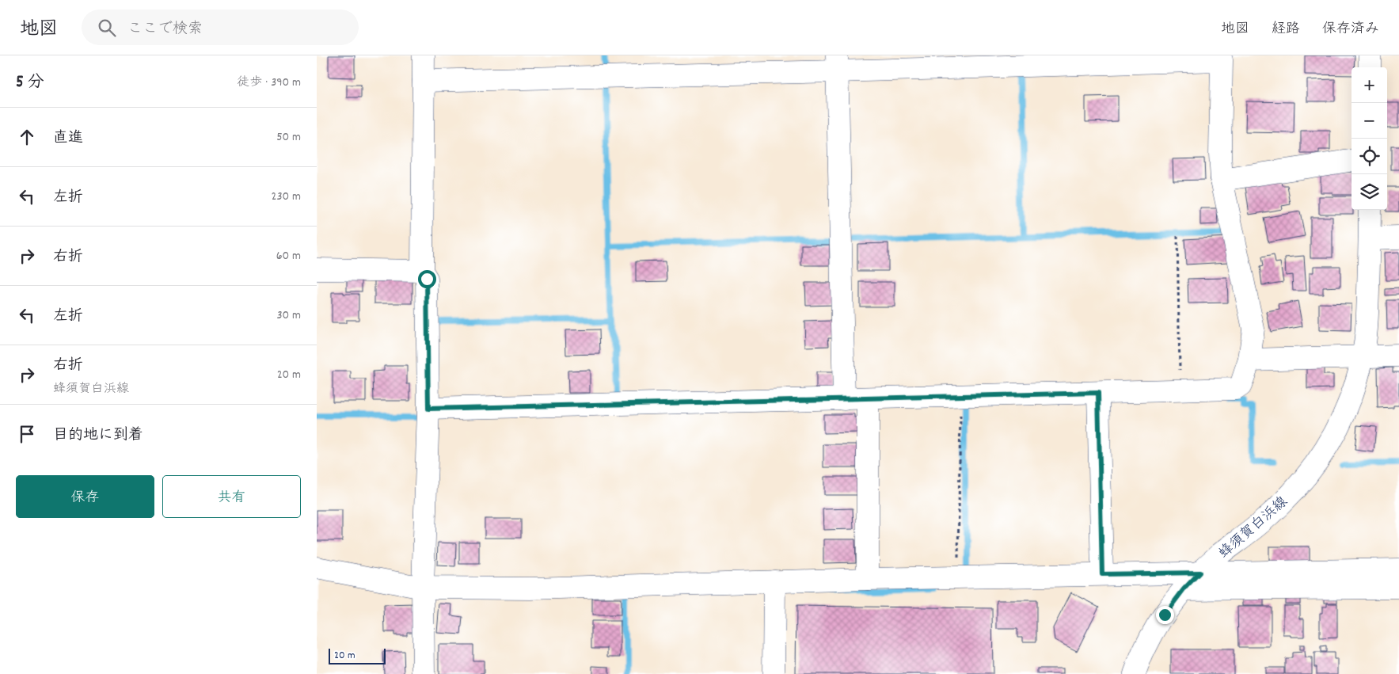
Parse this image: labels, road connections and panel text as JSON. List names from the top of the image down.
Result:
{
  "streets": {
    "street": ["蜂須賀白浜線"]
  },
  "scale_bar": "20 m",
  "page": {
    "header": "地図",
    "search": "ここで検索",
    "nav": ["地図", "経路", "保存済み"],
    "heading": ["5 分", "徒歩 · 390 m"],
    "map_buttons": ["+", "−"],
    "list": [
      ["直進", "50 m"],
      ["左折", "230 m"],
      ["右折", "60 m"],
      ["左折", "30 m"],
      ["右折", "蜂須賀白浜線", "20 m"],
      "目的地に到着"
    ],
    "buttons": ["保存", "共有"],
    "scale": "20 m"
  }
}
